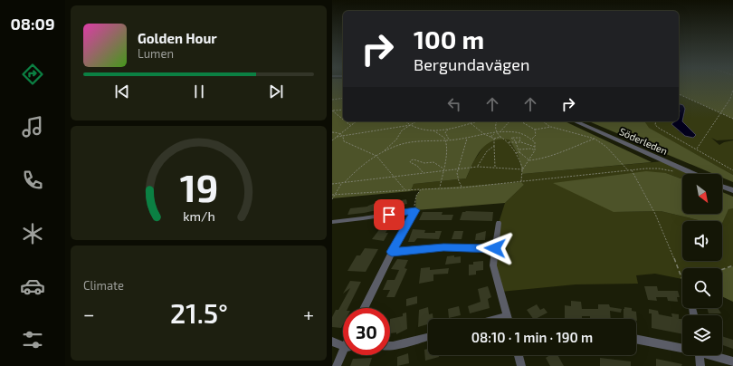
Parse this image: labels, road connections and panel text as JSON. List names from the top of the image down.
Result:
{
  "streets": {
    "street": ["Söderleden"]
  },
  "north": "bottom right",
  "page": {
    "tabs": "08:09",
    "turn": ["100 m", "Bergundavägen"],
    "song": ["Golden Hour", "Lumen"],
    "tile": "Climate",
    "heat": ["−", "21.5°", "+"],
    "limit": "30",
    "trip": "08:10 · 1 min · 190 m",
    "gauge": ["19", "km/h"]
  }
}
